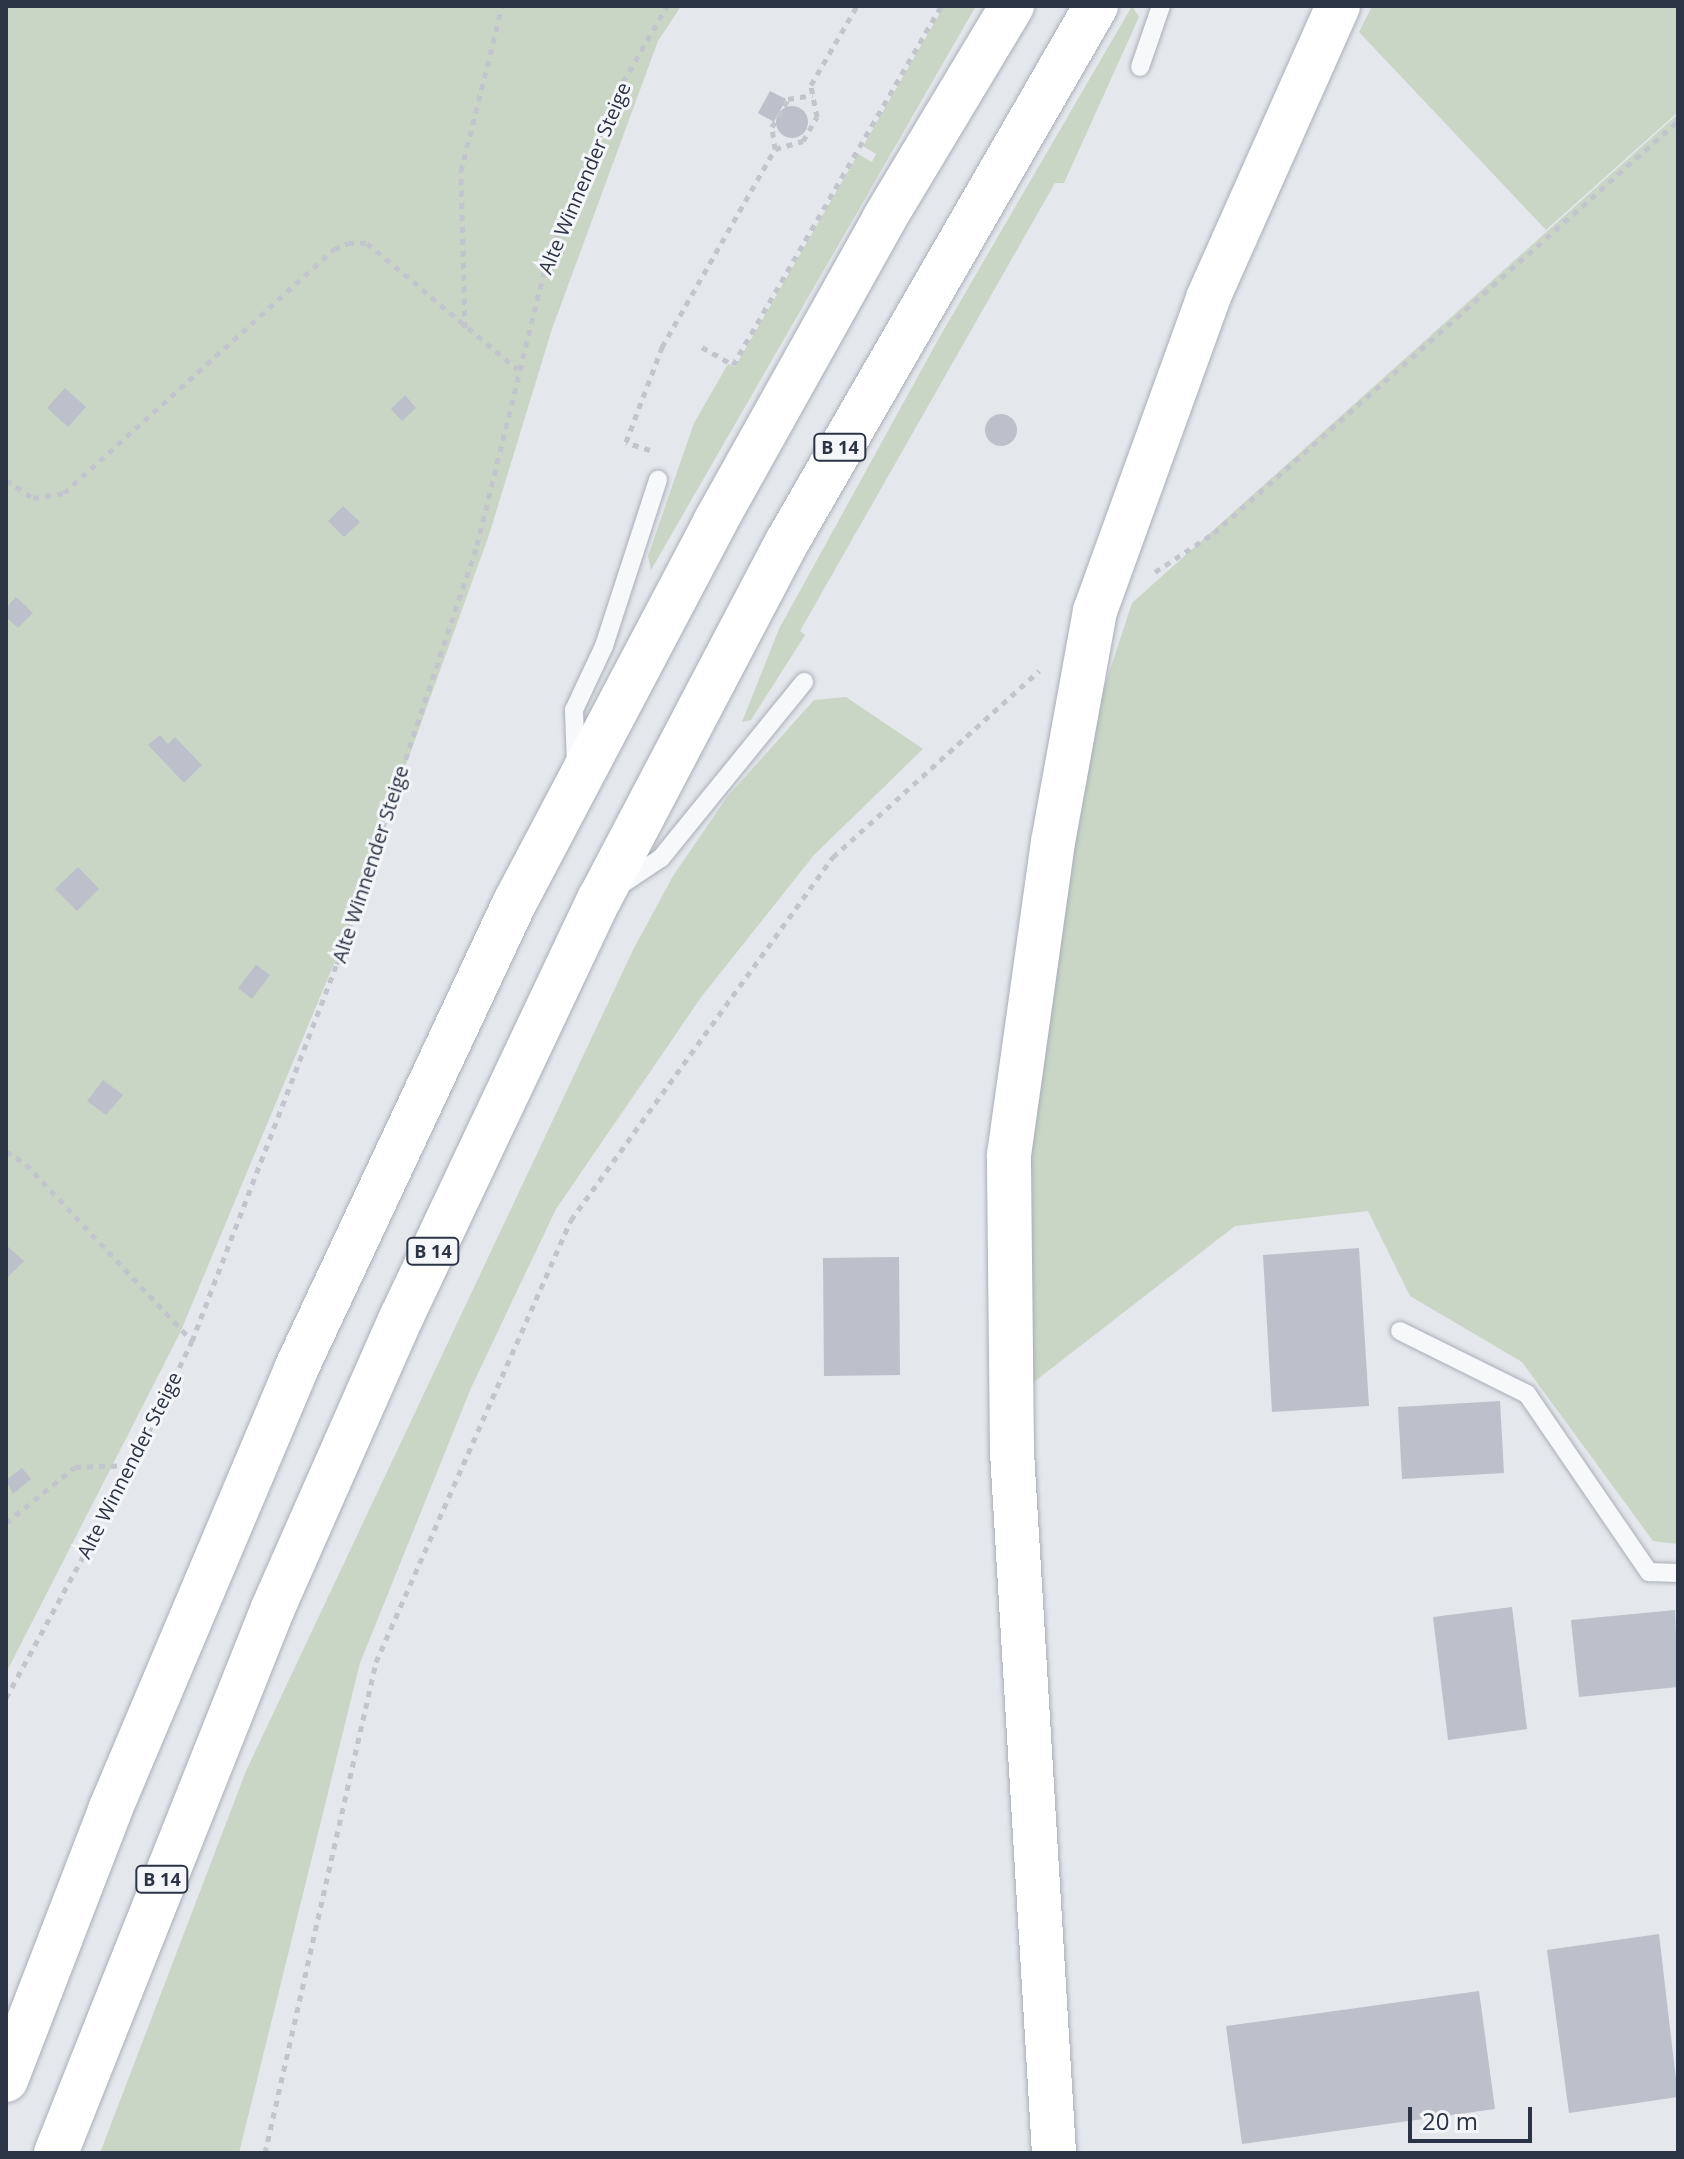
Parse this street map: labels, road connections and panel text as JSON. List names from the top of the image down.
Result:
{
  "streets": {
    "main road": ["B 14"],
    "path": ["Alte Winnender Steige"]
  },
  "scale_bar": "20 m"
}
